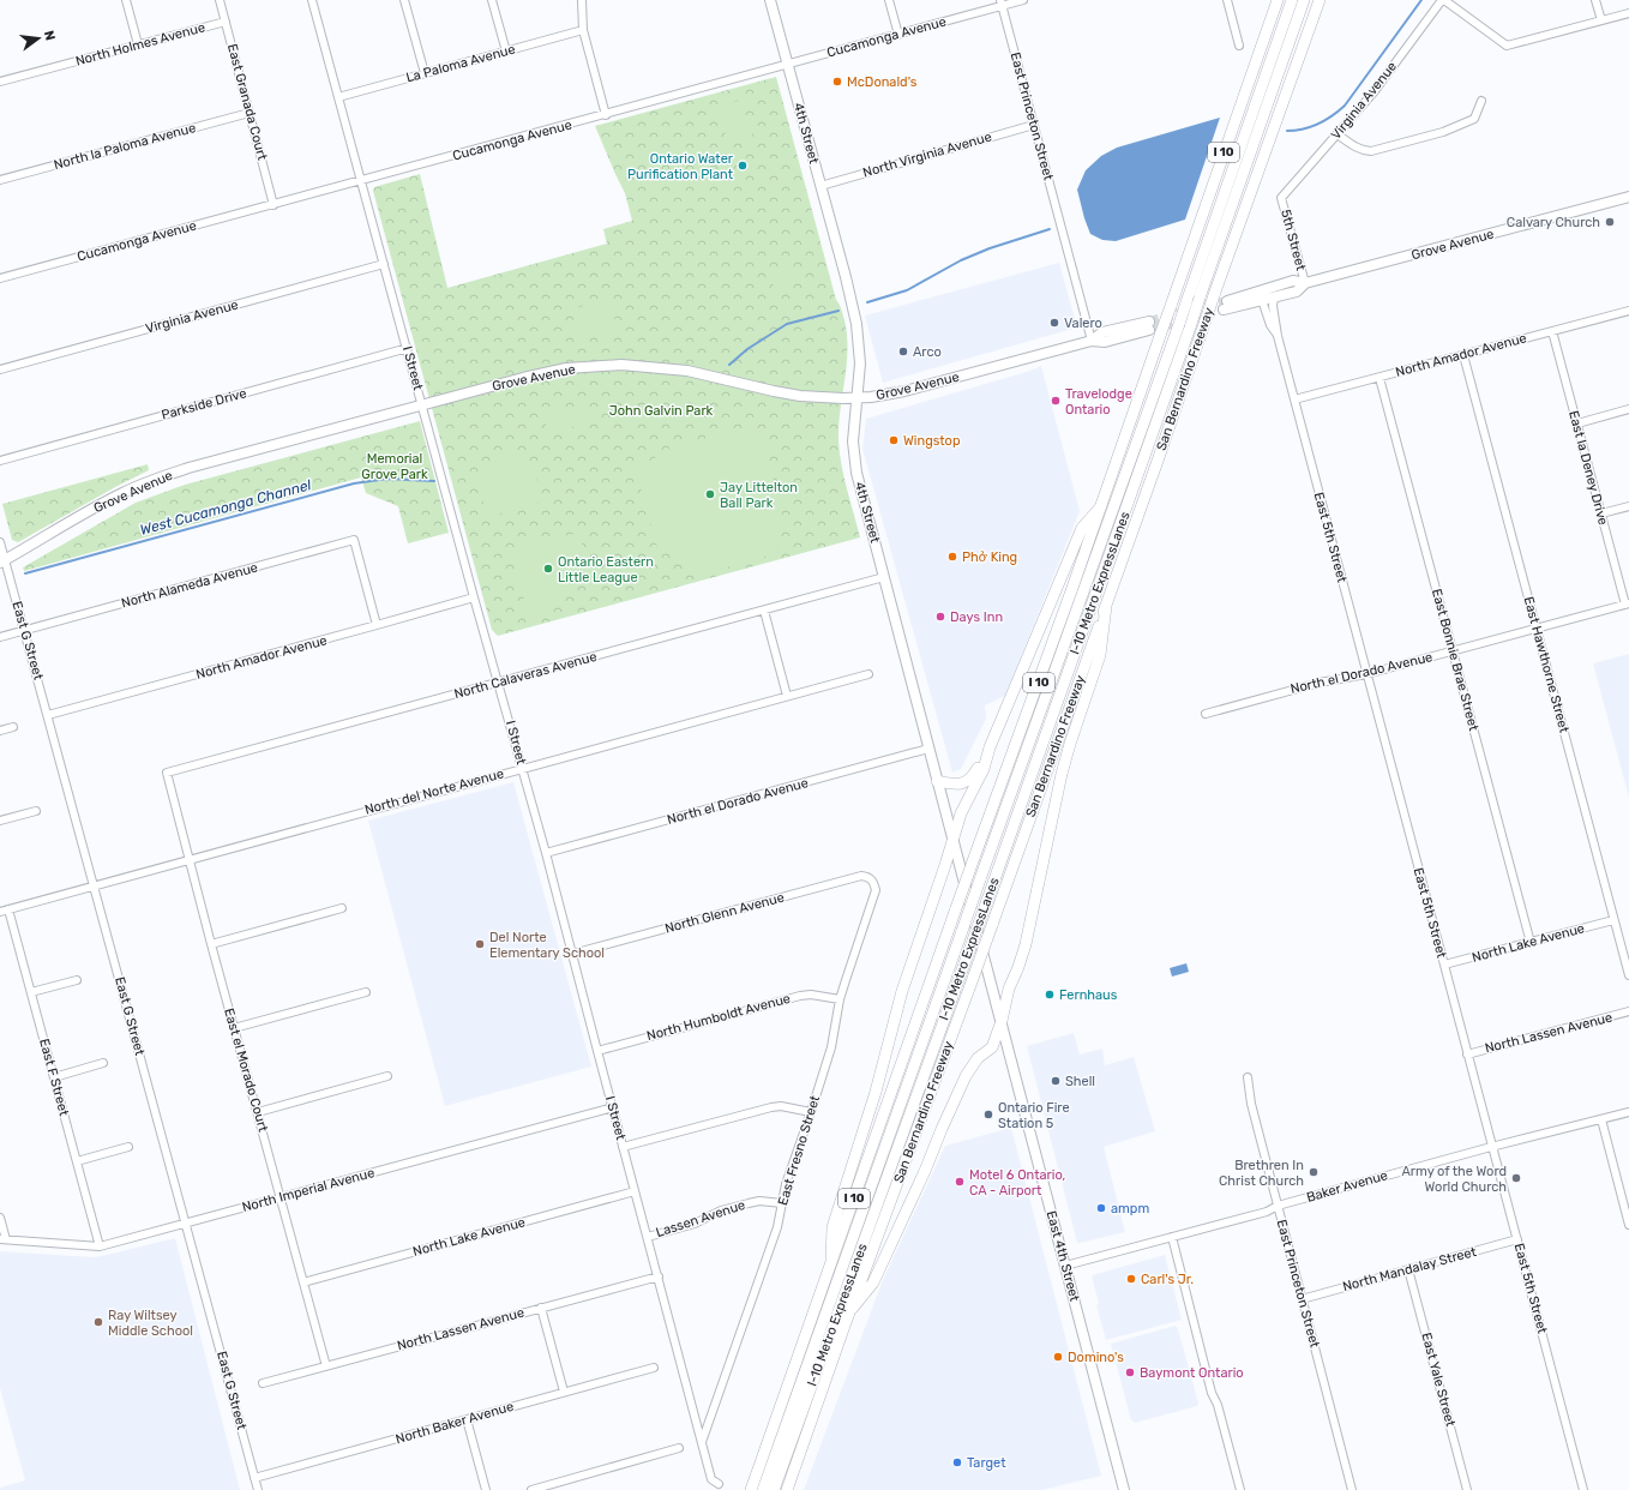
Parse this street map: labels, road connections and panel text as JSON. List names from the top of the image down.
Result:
{
  "streets": {
    "highway": ["I 10", "San Bernardino Freeway", "I-10 Metro ExpressLanes"],
    "main road": ["4th Street", "Grove Avenue", "East 4th Street"],
    "street": [
      "Cucamonga Avenue",
      "North Holmes Avenue",
      "La Paloma Avenue",
      "Virginia Avenue",
      "East Granada Court",
      "East Princeton Street",
      "North la Paloma Avenue",
      "North Virginia Avenue",
      "5th Street",
      "North Amador Avenue",
      "I Street",
      "Parkside Drive",
      "East la Deney Drive",
      "East 5th Street",
      "North Alameda Avenue",
      "East G Street",
      "East Bonnie Brae Street",
      "East Hawthorne Street",
      "North el Dorado Avenue",
      "North Calaveras Avenue",
      "North del Norte Avenue",
      "North Glenn Avenue",
      "North Lake Avenue",
      "North Humboldt Avenue",
      "North Lassen Avenue",
      "East el Morado Court",
      "East F Street",
      "East Fresno Street",
      "Baker Avenue",
      "North Imperial Avenue",
      "Lassen Avenue",
      "North Mandalay Street",
      "East Yale Street",
      "North Baker Avenue"
    ]
  },
  "crossings": [
    ["Cucamonga Avenue", "East Granada Court"],
    ["Cucamonga Avenue", "East Princeton Street"],
    ["Cucamonga Avenue", "4th Street"],
    ["Cucamonga Avenue", "I Street"],
    ["North Holmes Avenue", "East Granada Court"],
    ["La Paloma Avenue", "I Street"],
    ["Virginia Avenue", "5th Street"],
    ["Virginia Avenue", "I Street"],
    ["East Granada Court", "North la Paloma Avenue"],
    ["East Princeton Street", "North Virginia Avenue"],
    ["East Princeton Street", "Grove Avenue"],
    ["East Princeton Street", "Baker Avenue"],
    ["East Princeton Street", "North Mandalay Street"],
    ["4th Street", "North Virginia Avenue"],
    ["4th Street", "Grove Avenue"],
    ["4th Street", "North el Dorado Avenue"],
    ["4th Street", "North Calaveras Avenue"],
    ["4th Street", "East 4th Street"],
    ["5th Street", "Grove Avenue"],
    ["Grove Avenue", "I Street"],
    ["Grove Avenue", "East 5th Street"],
    ["Grove Avenue", "East G Street"],
    ["North Amador Avenue", "I Street"],
    ["North Amador Avenue", "East la Deney Drive"],
    ["North Amador Avenue", "East 5th Street"],
    ["North Amador Avenue", "North Alameda Avenue"],
    ["North Amador Avenue", "East G Street"],
    ["North Amador Avenue", "East Bonnie Brae Street"],
    ["North Amador Avenue", "East Hawthorne Street"],
    ["I Street", "Parkside Drive"],
    ["I Street", "North el Dorado Avenue"],
    ["I Street", "North Calaveras Avenue"],
    ["I Street", "North del Norte Avenue"],
    ["I Street", "North Glenn Avenue"],
    ["I Street", "North Lake Avenue"],
    ["I Street", "North Humboldt Avenue"],
    ["I Street", "North Lassen Avenue"],
    ["I Street", "East Fresno Street"],
    ["I Street", "North Imperial Avenue"],
    ["I Street", "Lassen Avenue"],
    ["East la Deney Drive", "North el Dorado Avenue"],
    ["East 5th Street", "North el Dorado Avenue"],
    ["East 5th Street", "North Lake Avenue"],
    ["East 5th Street", "North Lassen Avenue"],
    ["East 5th Street", "Baker Avenue"],
    ["East 5th Street", "North Mandalay Street"],
    ["North Alameda Avenue", "East G Street"],
    ["East G Street", "North del Norte Avenue"],
    ["East G Street", "North Imperial Avenue"],
    ["East G Street", "North Baker Avenue"],
    ["East Bonnie Brae Street", "North el Dorado Avenue"],
    ["East Bonnie Brae Street", "North Lake Avenue"],
    ["East Hawthorne Street", "North el Dorado Avenue"],
    ["East Hawthorne Street", "North Lake Avenue"],
    ["North Calaveras Avenue", "East el Morado Court"],
    ["North del Norte Avenue", "East el Morado Court"],
    ["North del Norte Avenue", "East F Street"],
    ["North Glenn Avenue", "East Fresno Street"],
    ["North Lake Avenue", "East el Morado Court"],
    ["North Humboldt Avenue", "East Fresno Street"],
    ["North Lassen Avenue", "East el Morado Court"],
    ["East el Morado Court", "North Imperial Avenue"],
    ["East F Street", "North Imperial Avenue"],
    ["East Fresno Street", "Lassen Avenue"],
    ["Baker Avenue", "East 4th Street"],
    ["North Mandalay Street", "East Yale Street"]
  ],
  "water": ["West Cucamonga Channel"],
  "parks": ["John Galvin Park", "Memorial Grove Park"],
  "places": [
    "McDonald's",
    "Ontario Water Purification Plant",
    "Calvary Church",
    "Valero",
    "Arco",
    "Travelodge Ontario",
    "Wingstop",
    "Jay Littelton Ball Park",
    "Phở King",
    "Ontario Eastern Little League",
    "Days Inn",
    "Del Norte Elementary School",
    "Fernhaus",
    "Shell",
    "Ontario Fire Station 5",
    "Brethren In Christ Church",
    "Army of the Word World Church",
    "Motel 6 Ontario, CA - Airport",
    "ampm",
    "Carl's Jr.",
    "Ray Wiltsey Middle School",
    "Domino's",
    "Baymont Ontario",
    "Target"
  ],
  "north": "right"
}
